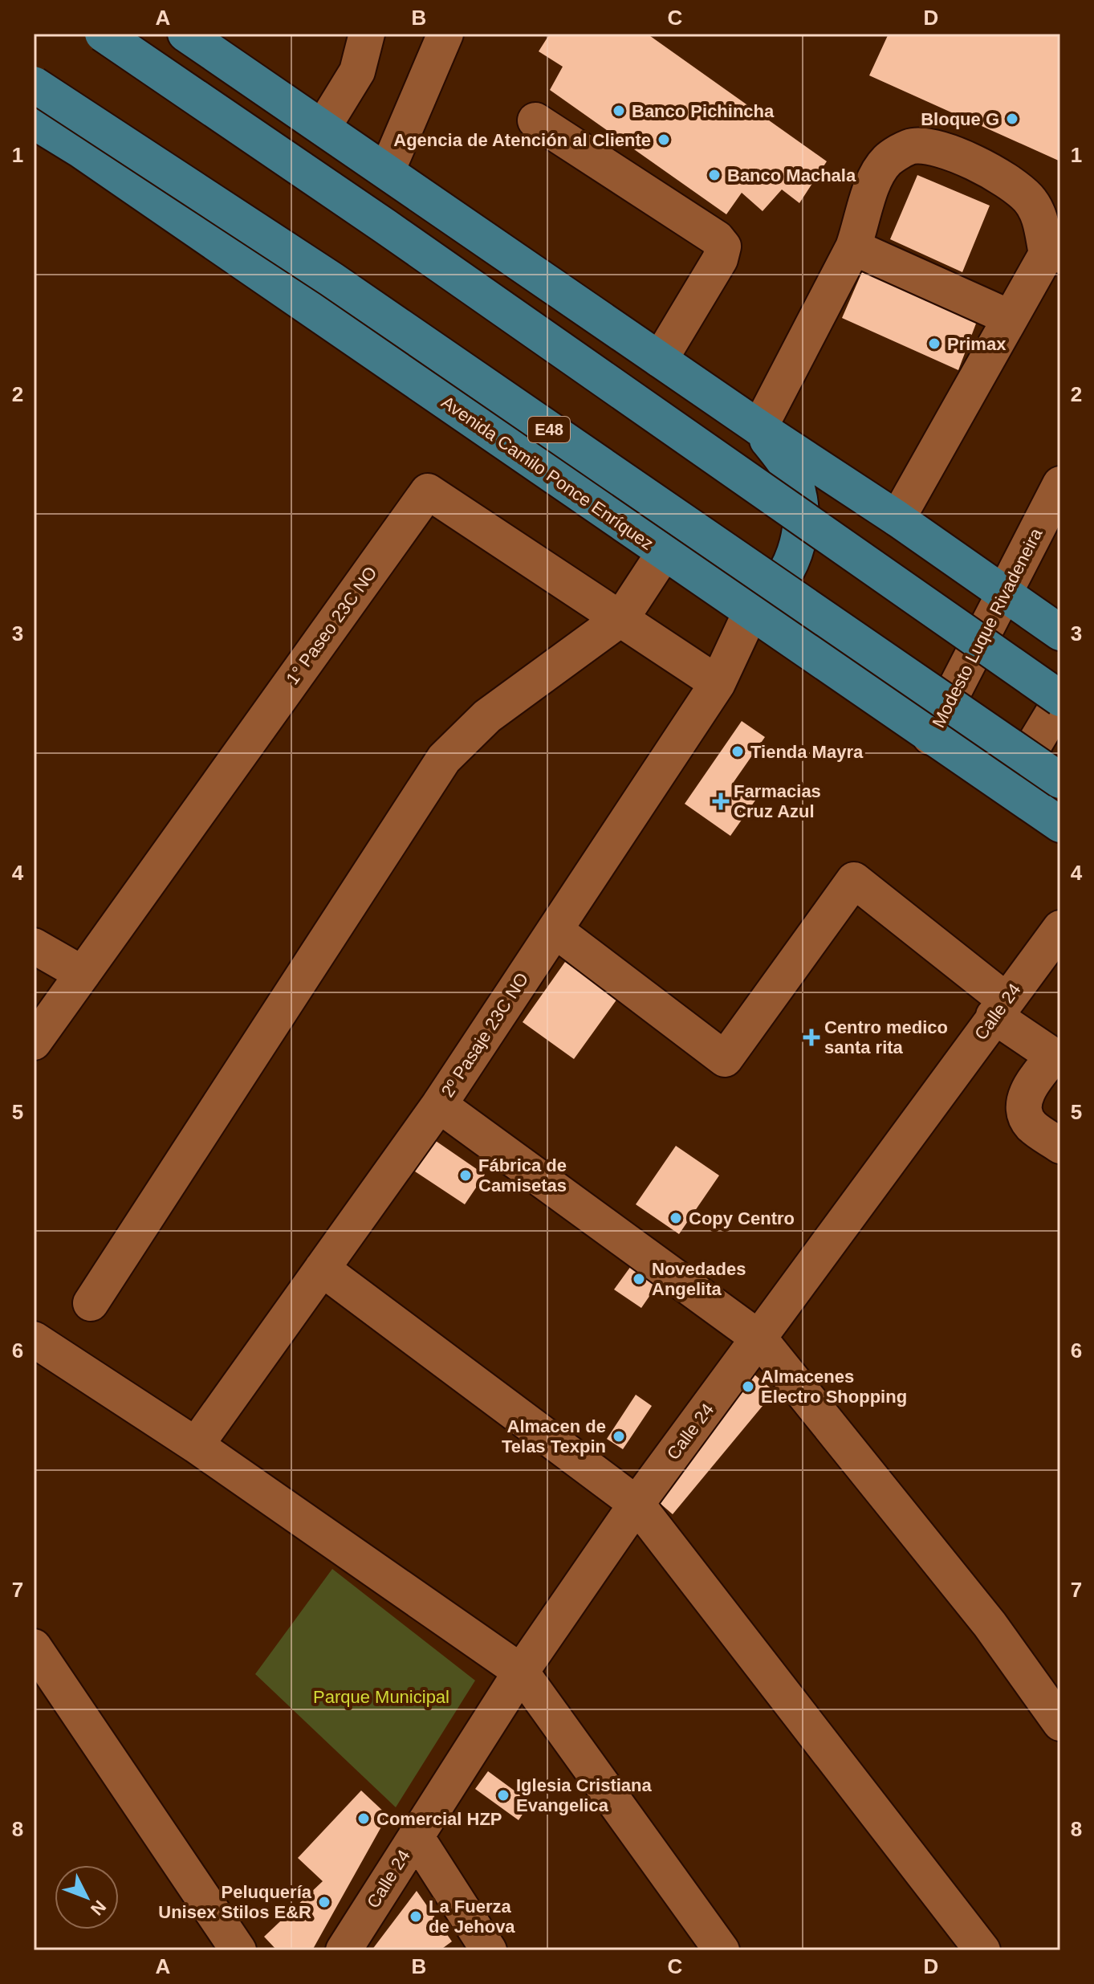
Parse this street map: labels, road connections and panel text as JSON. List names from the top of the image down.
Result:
{
  "streets": {
    "main road": ["E48", "Avenida Camilo Ponce Enríquez"],
    "street": [
      "1° Paseo 23C NO",
      "Modesto Luque Rivadeneira",
      "Calle 24",
      "2º Pasaje 23C NO"
    ]
  },
  "crossings": [
    ["Avenida Camilo Ponce Enríquez", "Modesto Luque Rivadeneira"],
    ["Avenida Camilo Ponce Enríquez", "2º Pasaje 23C NO"],
    ["1° Paseo 23C NO", "2º Pasaje 23C NO"]
  ],
  "parks": ["Parque Municipal"],
  "places": {
    "other": [
      "Banco Pichincha",
      "Bloque G",
      "Agencia de Atención al Cliente",
      "Banco Machala",
      "Primax",
      "Tienda Mayra",
      "Fábrica de Camisetas",
      "Copy Centro",
      "Novedades Angelita",
      "Almacenes Electro Shopping",
      "Almacen de Telas Texpin",
      "Iglesia Cristiana Evangelica",
      "Comercial HZP",
      "Peluquería Unisex Stilos E&R",
      "La Fuerza de Jehova"
    ],
    "health": ["Farmacias Cruz Azul", "Centro medico santa rita"]
  },
  "north": "bottom right",
  "grid": {
    "columns": [
      "A",
      "B",
      "C",
      "D"
    ],
    "rows": [
      "1",
      "2",
      "3",
      "4",
      "5",
      "6",
      "7",
      "8"
    ]
  }
}
